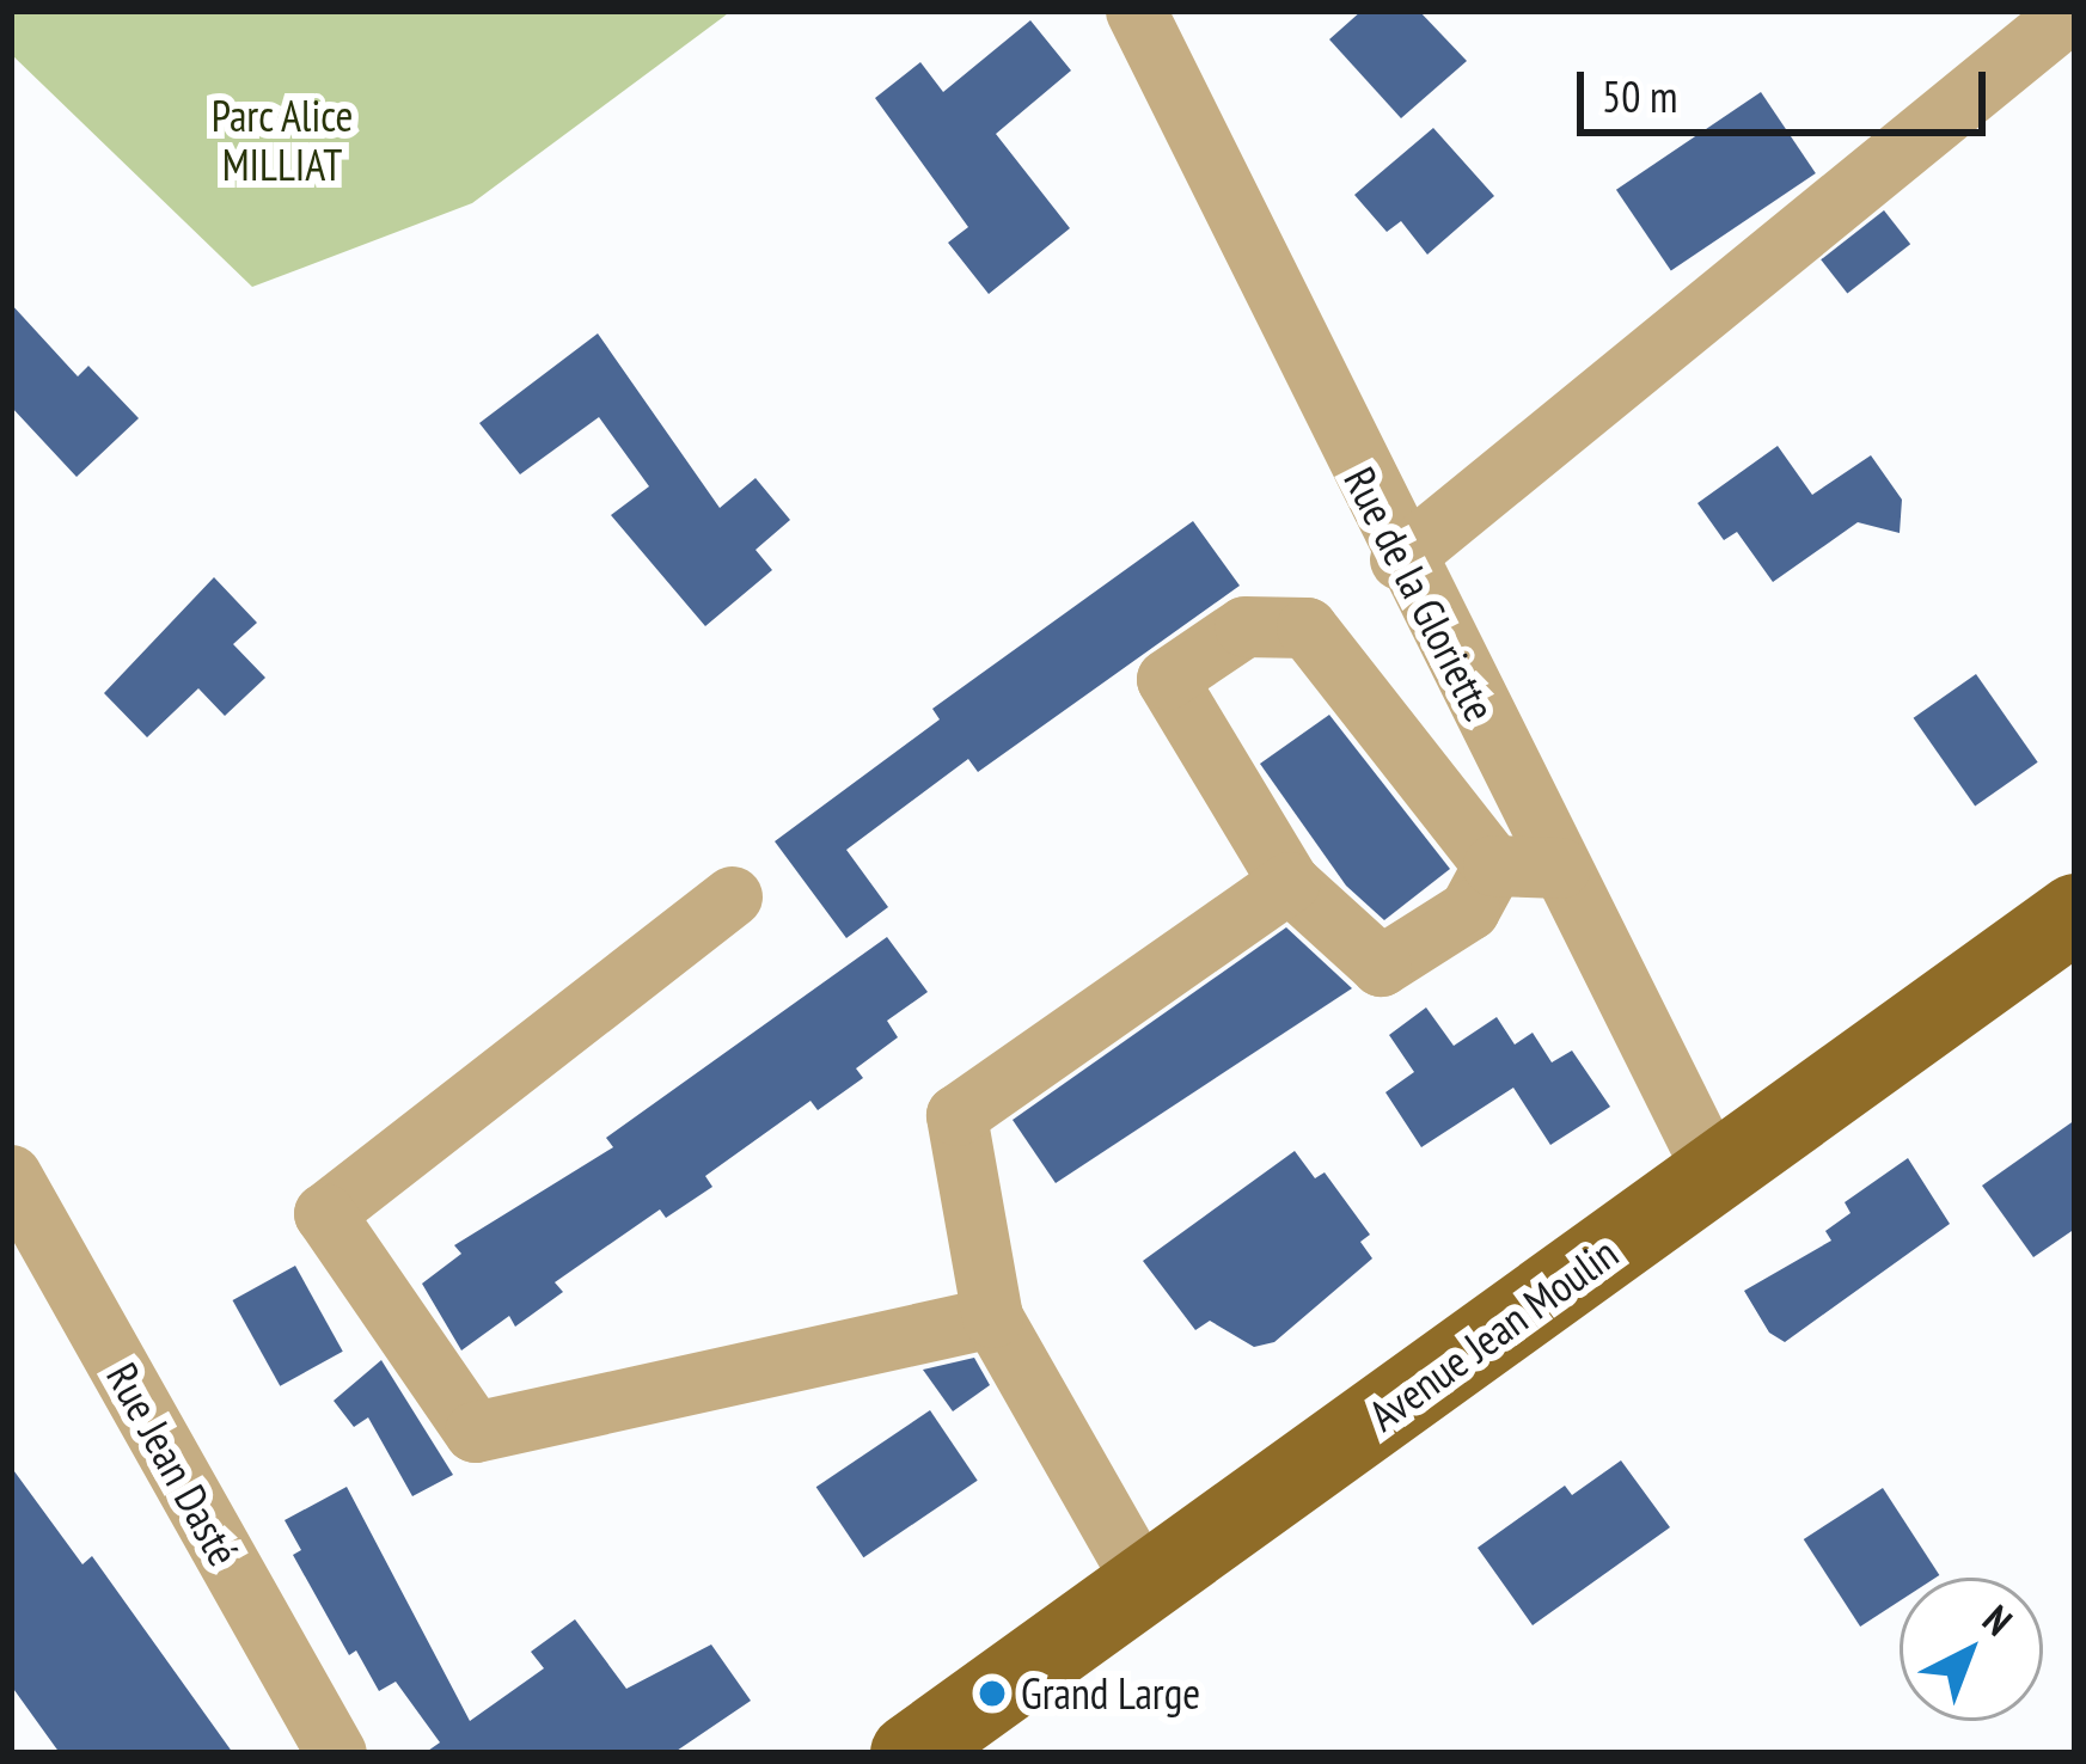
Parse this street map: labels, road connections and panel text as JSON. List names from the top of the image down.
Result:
{
  "streets": {
    "main road": ["Avenue Jean Moulin"],
    "street": ["Rue de la Gloriette", "Rue Jean Dasté"]
  },
  "crossings": [
    ["Rue de la Gloriette", "Avenue Jean Moulin"]
  ],
  "parks": ["Parc Alice MILLIAT"],
  "places": ["Grand Large"],
  "scale_bar": "50 m",
  "north": "top right"
}
